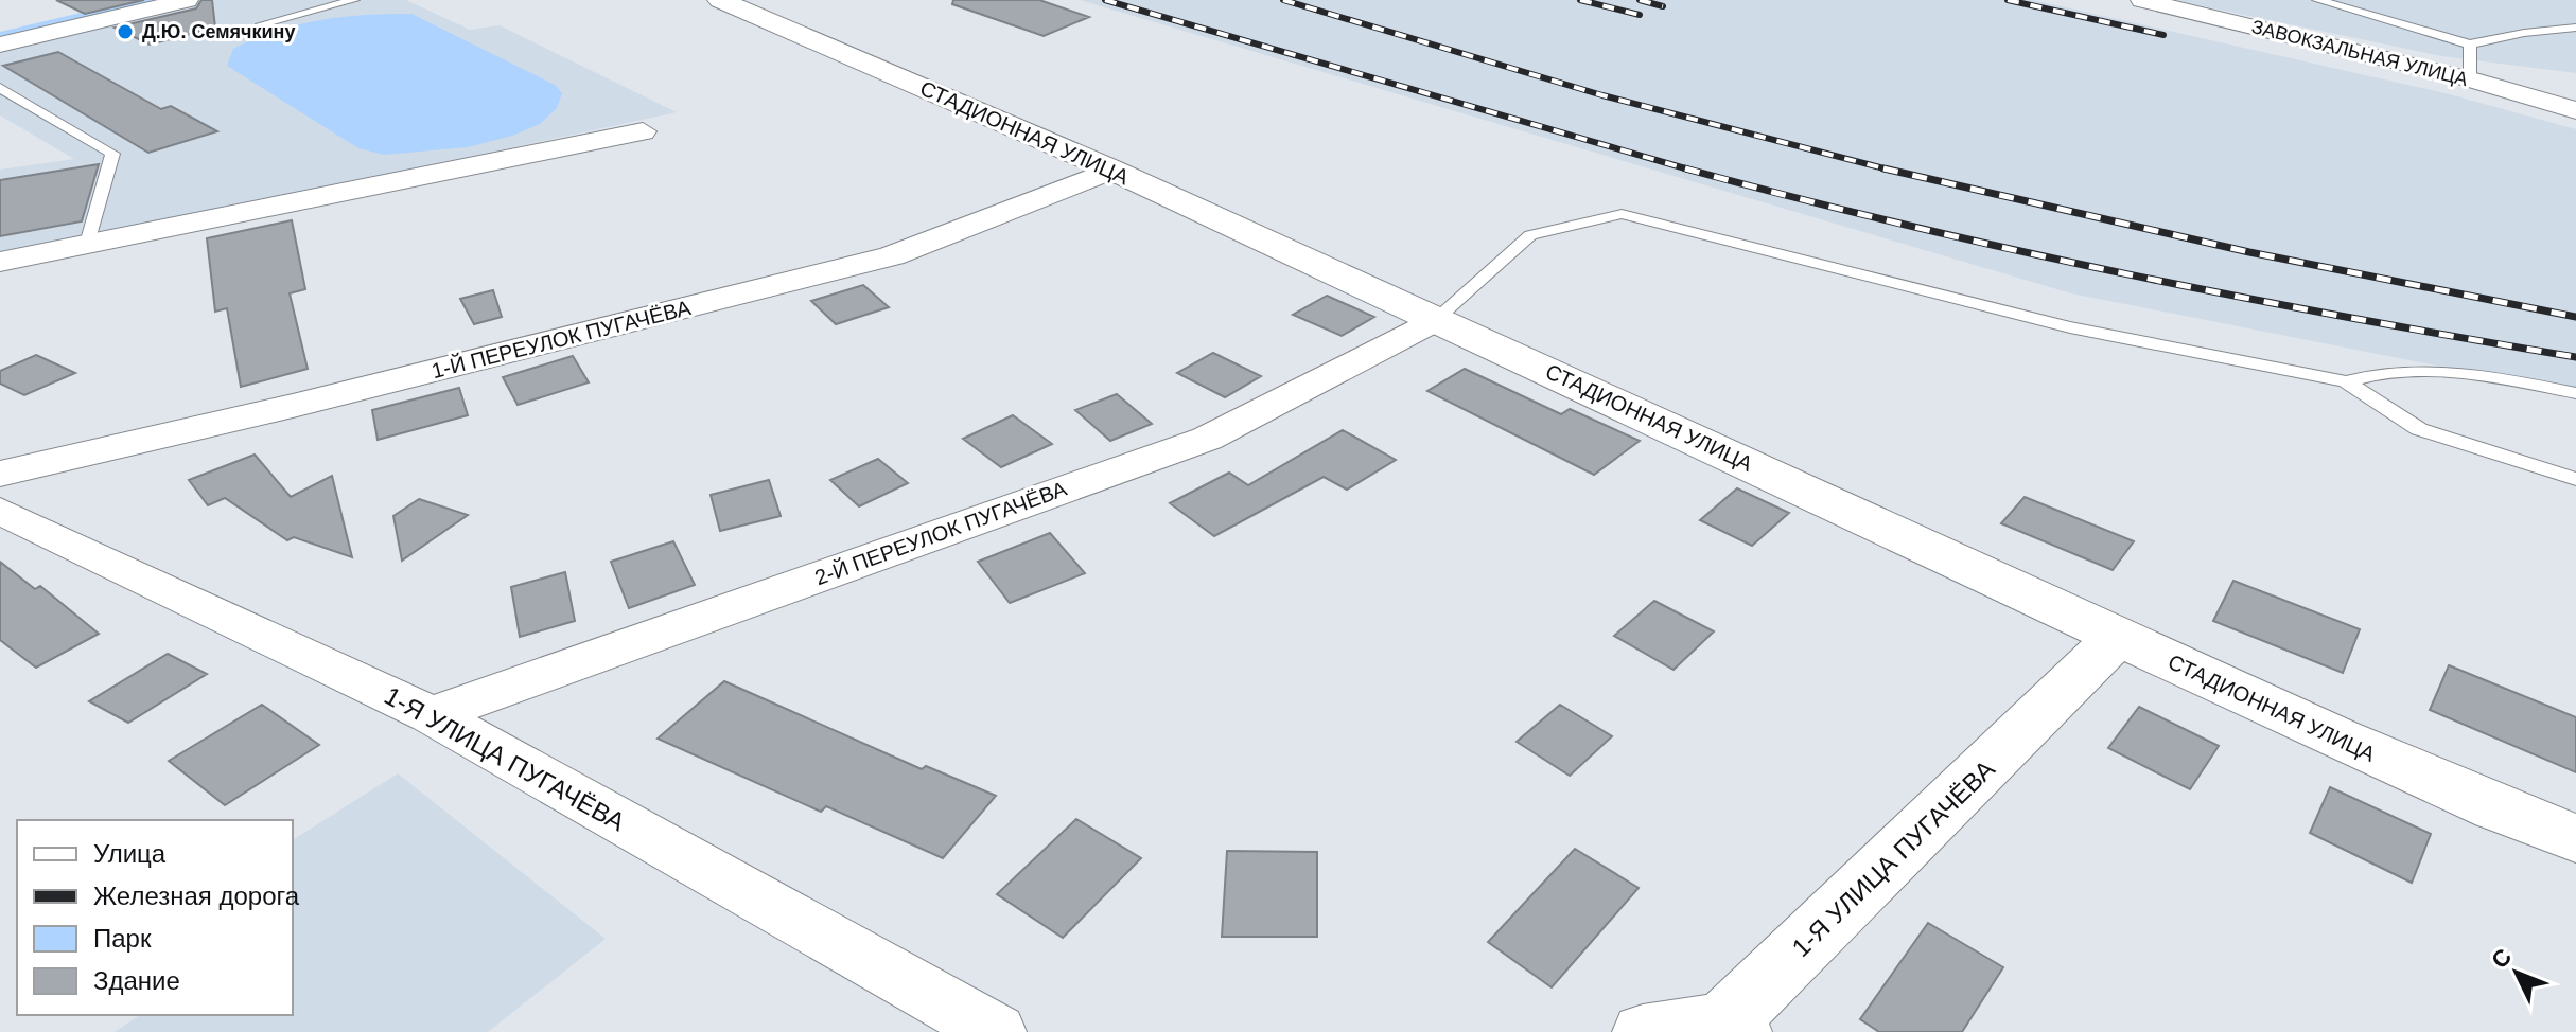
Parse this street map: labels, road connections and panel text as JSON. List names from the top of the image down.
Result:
{
  "streets": {
    "street": [
      "ЗАВОКЗАЛЬНАЯ УЛИЦА",
      "СТАДИОННАЯ УЛИЦА",
      "1-Й ПЕРЕУЛОК ПУГАЧЁВА",
      "2-Й ПЕРЕУЛОК ПУГАЧЁВА",
      "1-Я УЛИЦА ПУГАЧЁВА"
    ]
  },
  "crossings": [
    ["СТАДИОННАЯ УЛИЦА", "1-Й ПЕРЕУЛОК ПУГАЧЁВА"],
    ["СТАДИОННАЯ УЛИЦА", "2-Й ПЕРЕУЛОК ПУГАЧЁВА"],
    ["СТАДИОННАЯ УЛИЦА", "1-Я УЛИЦА ПУГАЧЁВА"],
    ["2-Й ПЕРЕУЛОК ПУГАЧЁВА", "1-Я УЛИЦА ПУГАЧЁВА"]
  ],
  "places": ["Д.Ю. Семячкину"],
  "legend": [
    "Улица",
    "Железная дорога",
    "Парк",
    "Здание"
  ],
  "north": "top left"
}
